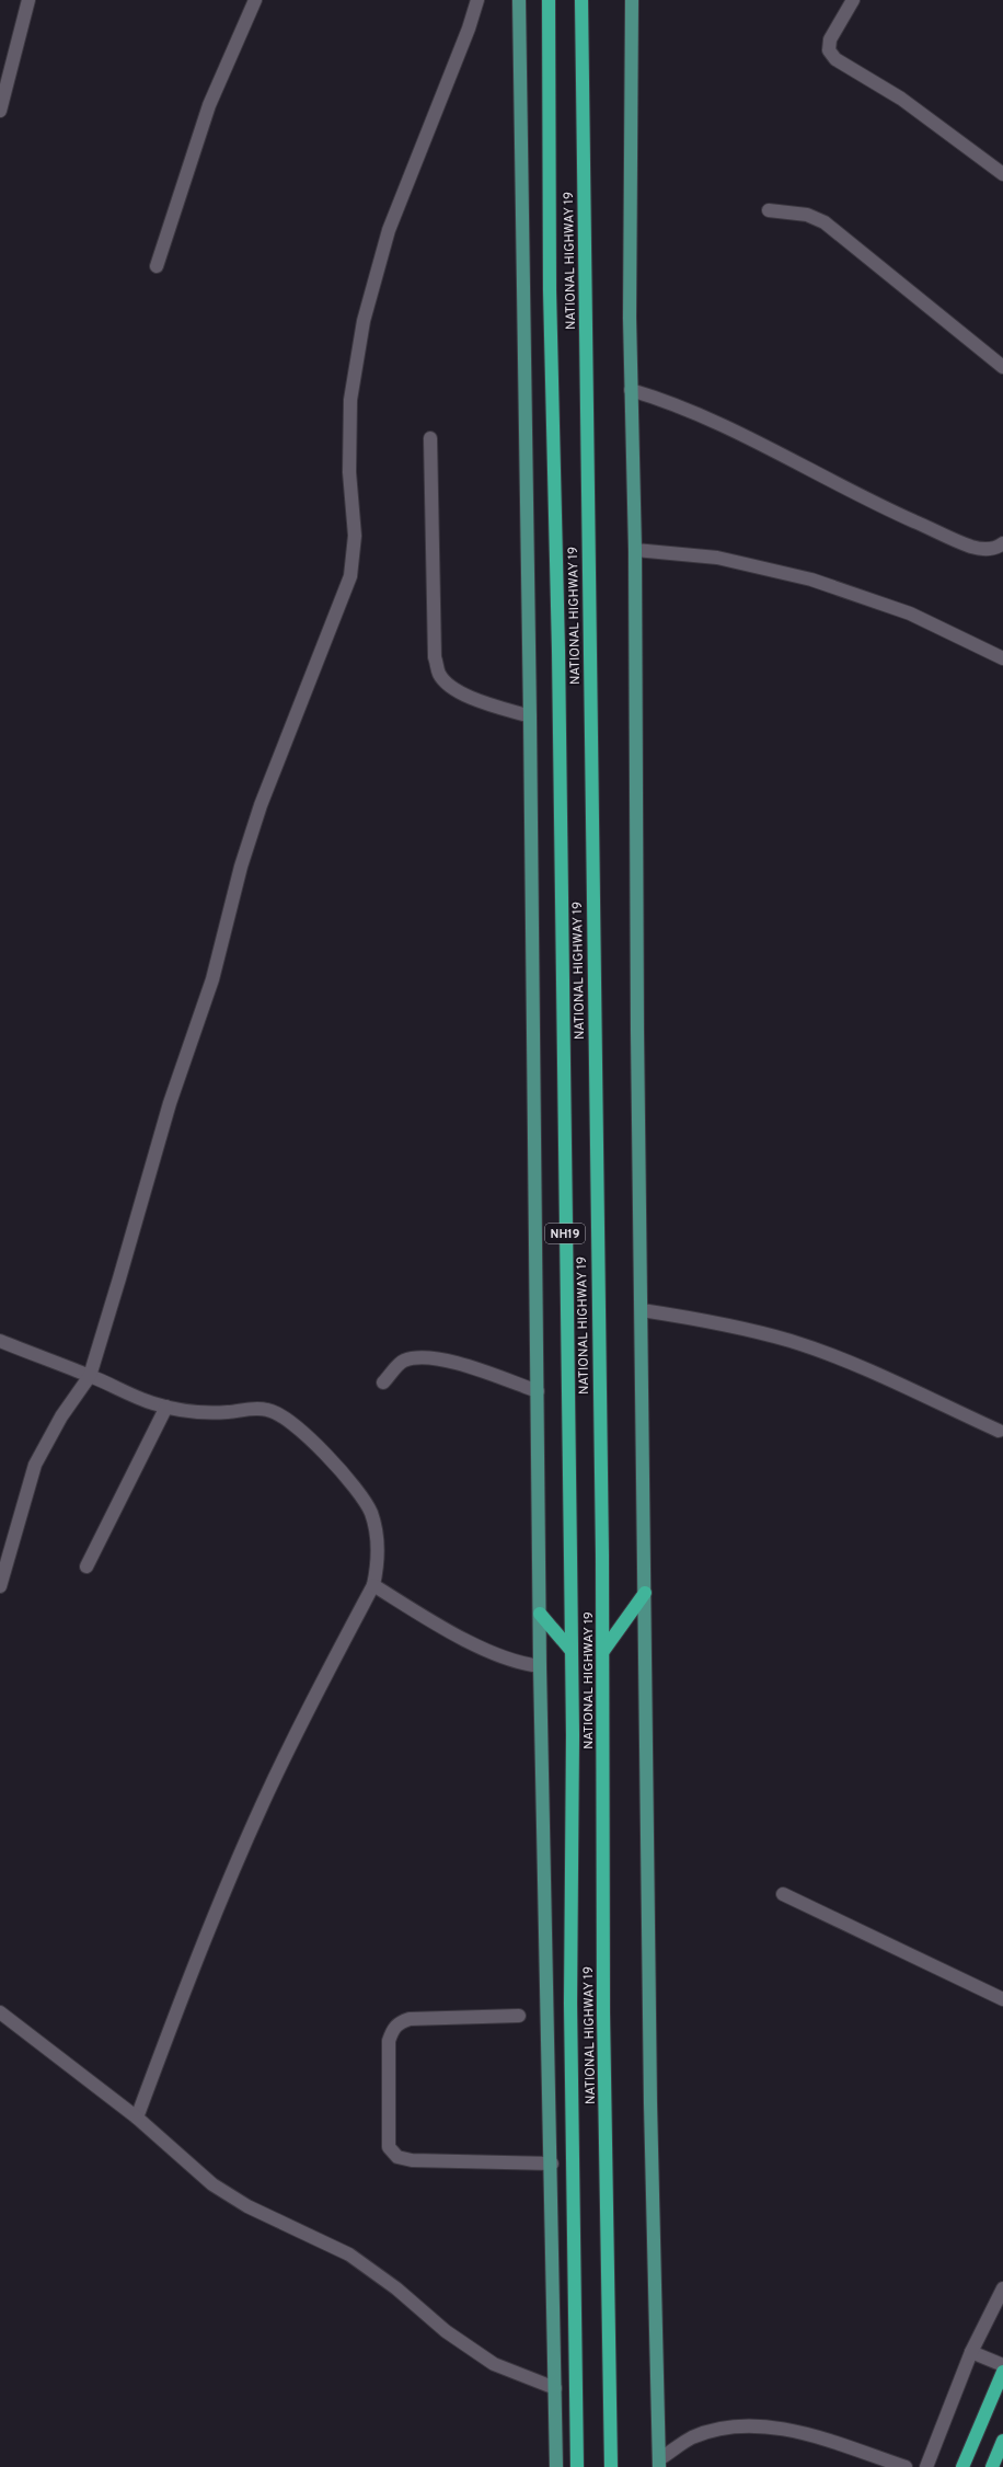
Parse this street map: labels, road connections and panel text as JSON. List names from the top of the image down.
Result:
{
  "streets": {
    "highway": ["NATIONAL HIGHWAY 19", "NH19"]
  }
}
